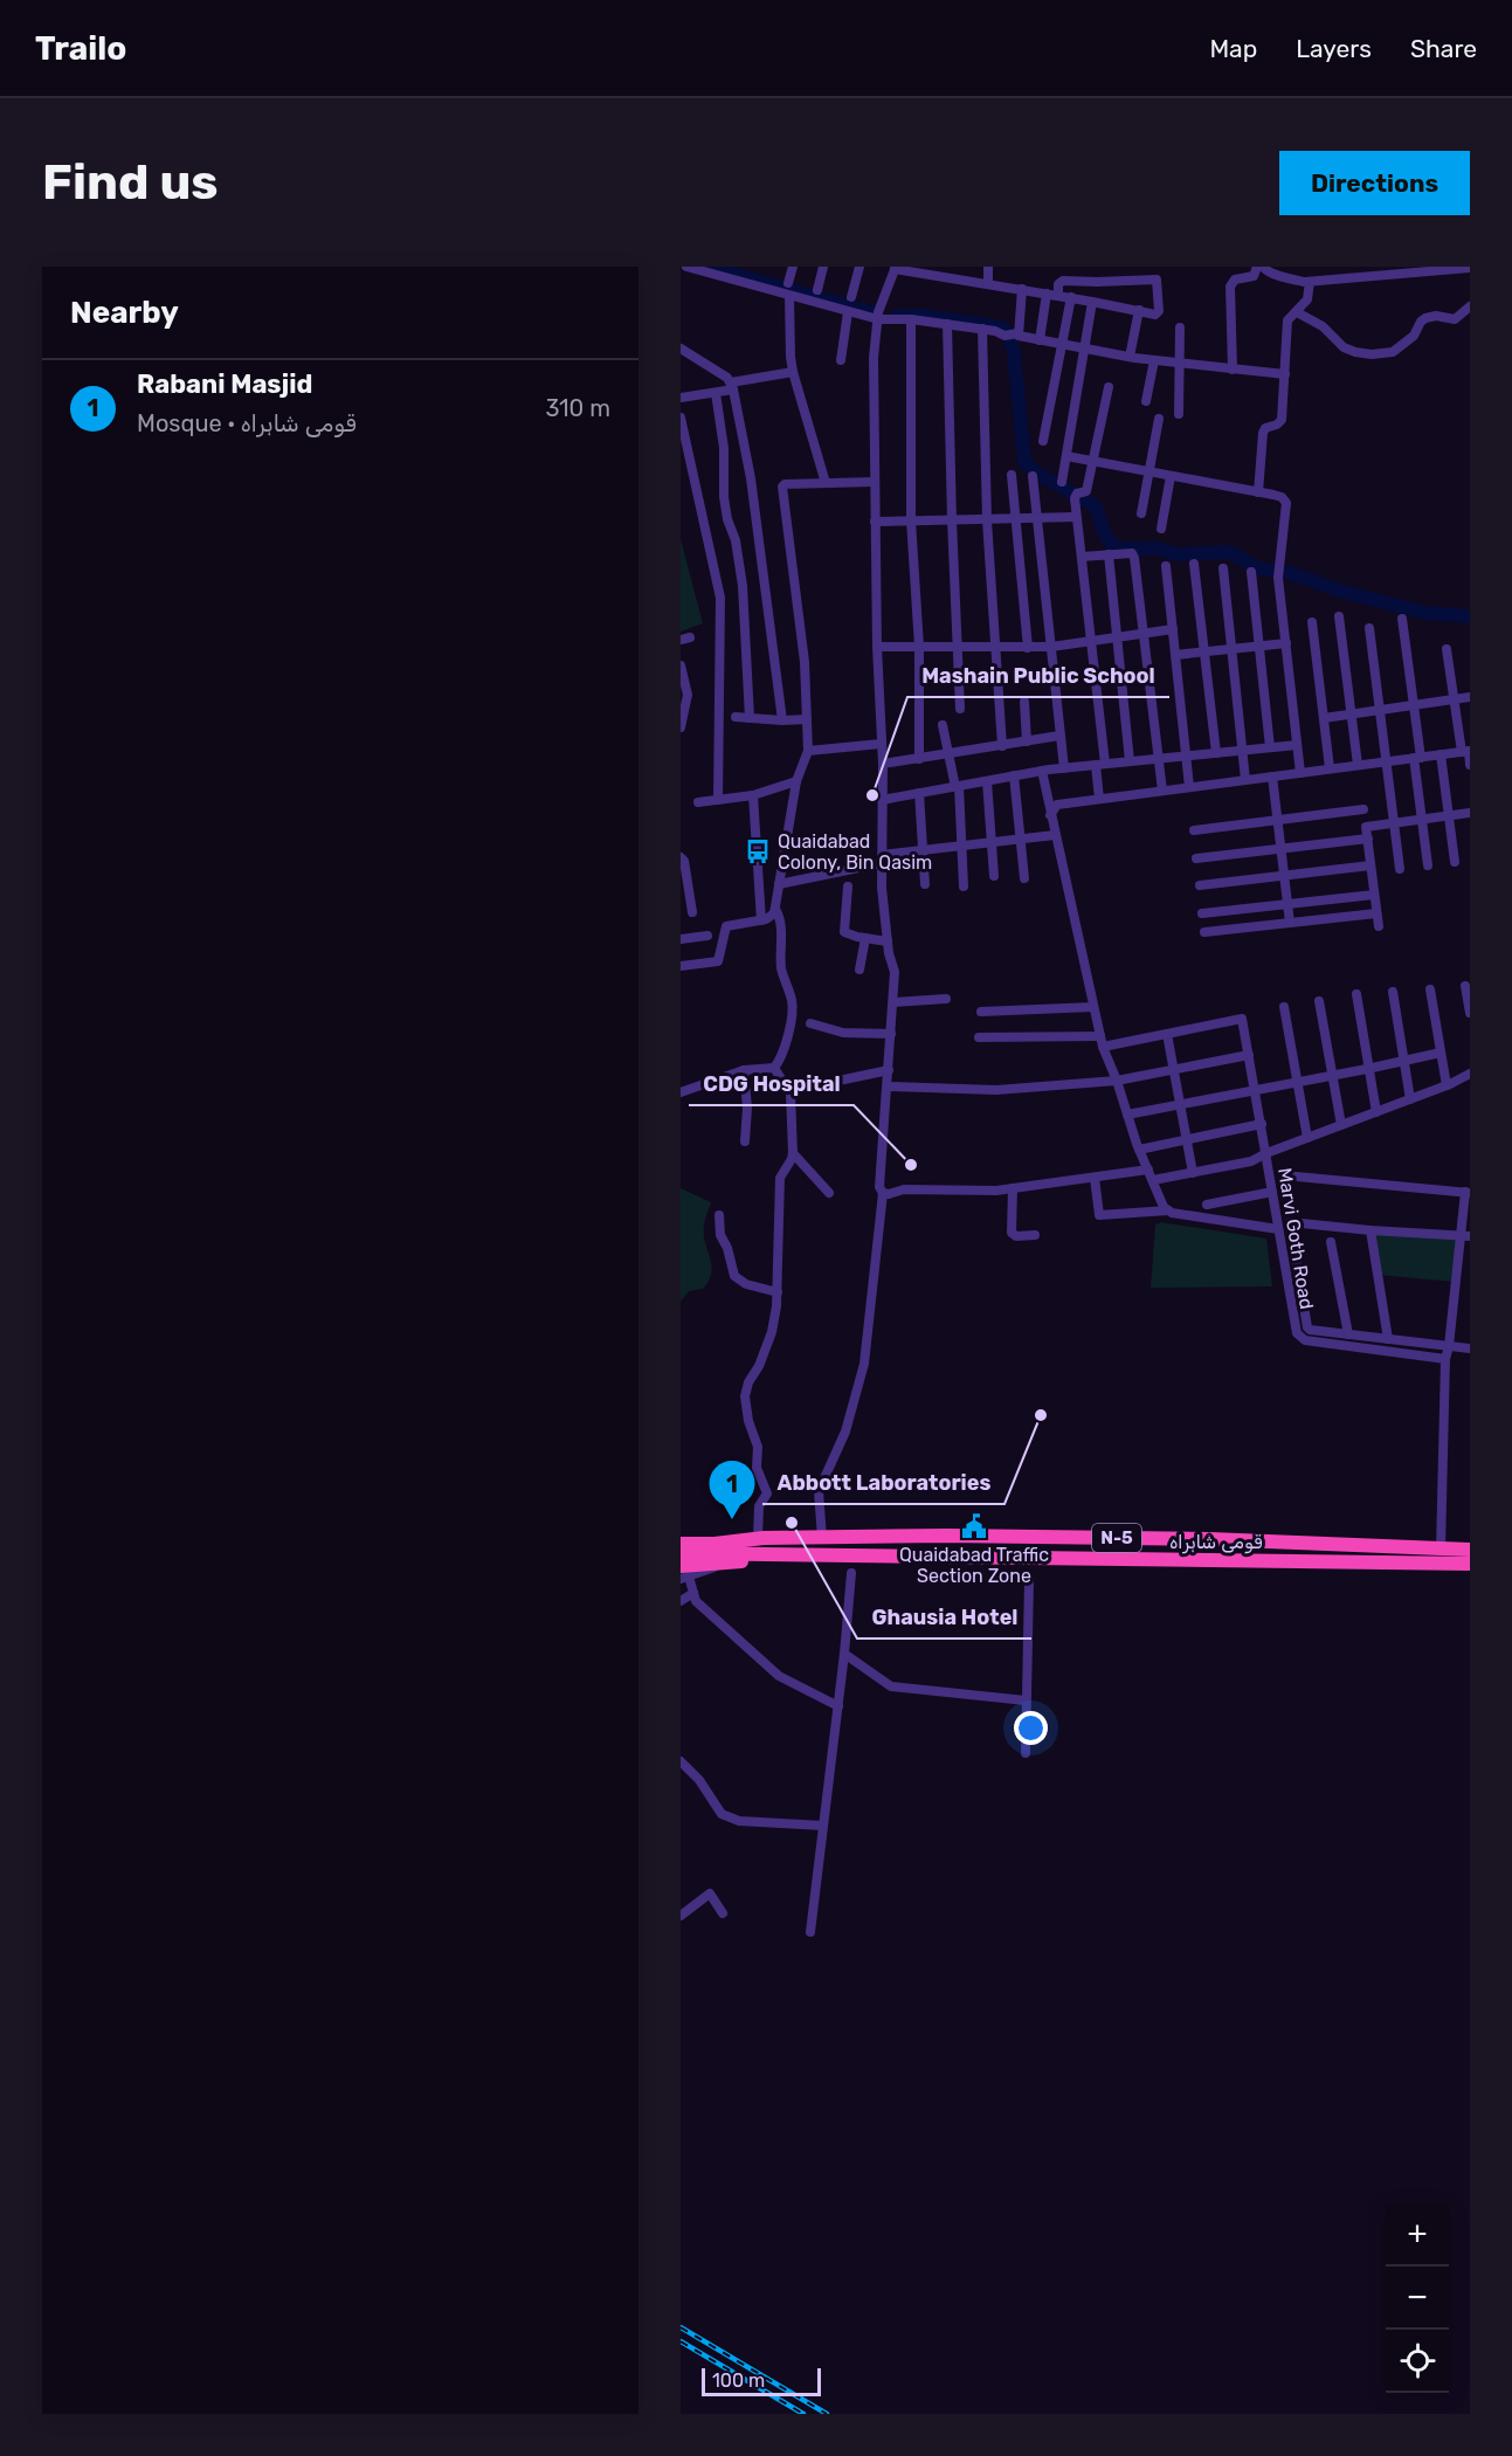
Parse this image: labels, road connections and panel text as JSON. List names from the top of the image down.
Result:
{
  "streets": {
    "highway": ["N-5", "قومی شاہراہ"],
    "street": ["Marvi Goth Road"]
  },
  "crossings": [
    ["N-5", "قومی شاہراہ"]
  ],
  "places": {
    "other": [
      "Mashain Public School",
      "CDG Hospital",
      "Abbott Laboratories",
      "Ghausia Hotel"
    ],
    "bus stop": ["Quaidabad Colony, Bin Qasim"],
    "public building": ["Quaidabad Traffic Section Zone"]
  },
  "scale_bar": "100 m",
  "page": {
    "header": "Trailo",
    "nav": ["Map", "Layers", "Share"],
    "buttons": "Directions",
    "title": "Find us",
    "heading": "Nearby",
    "list": [
      {
        "mark": "1",
        "name": "Rabani Masjid",
        "note": "Mosque · قومی شاہراہ",
        "value": "310 m"
      }
    ],
    "pins": "1",
    "map_buttons": ["+", "−"],
    "scale": "100 m"
  }
}
